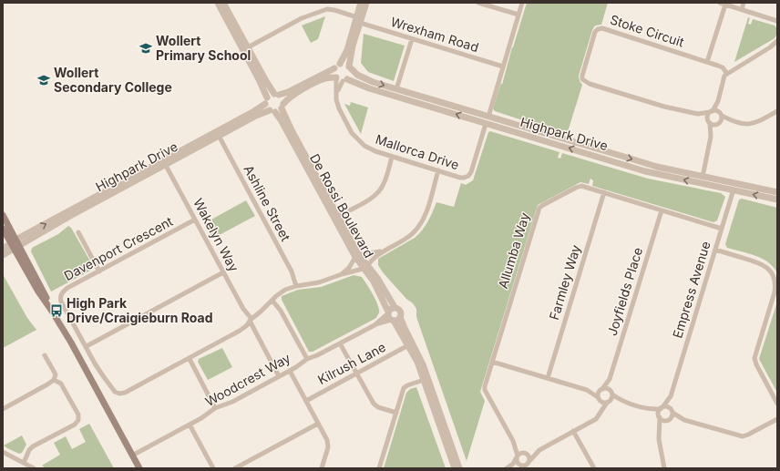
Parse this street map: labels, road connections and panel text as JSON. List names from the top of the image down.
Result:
{
  "streets": {
    "street": [
      "Stoke Circuit",
      "Wrexham Road",
      "Highpark Drive",
      "Mallorca Drive",
      "Ashline Street",
      "De Rossi Boulevard",
      "Wakelyn Way",
      "Davenport Crescent",
      "Allumba Way",
      "Farmley Way",
      "Empress Avenue",
      "Joyfields Place",
      "Kilrush Lane",
      "Woodcrest Way"
    ]
  },
  "crossings": [
    ["Highpark Drive", "Mallorca Drive"],
    ["Highpark Drive", "Ashline Street"],
    ["Highpark Drive", "De Rossi Boulevard"],
    ["Highpark Drive", "Wakelyn Way"],
    ["Highpark Drive", "Empress Avenue"],
    ["Ashline Street", "Davenport Crescent"],
    ["De Rossi Boulevard", "Davenport Crescent"],
    ["De Rossi Boulevard", "Woodcrest Way"],
    ["Wakelyn Way", "Davenport Crescent"],
    ["Wakelyn Way", "Woodcrest Way"],
    ["Allumba Way", "Farmley Way"],
    ["Allumba Way", "Empress Avenue"],
    ["Allumba Way", "Joyfields Place"]
  ],
  "places": {
    "school or university": ["Wollert Primary School", "Wollert Secondary College"],
    "bus stop": ["High Park Drive/Craigieburn Road"]
  }
}
